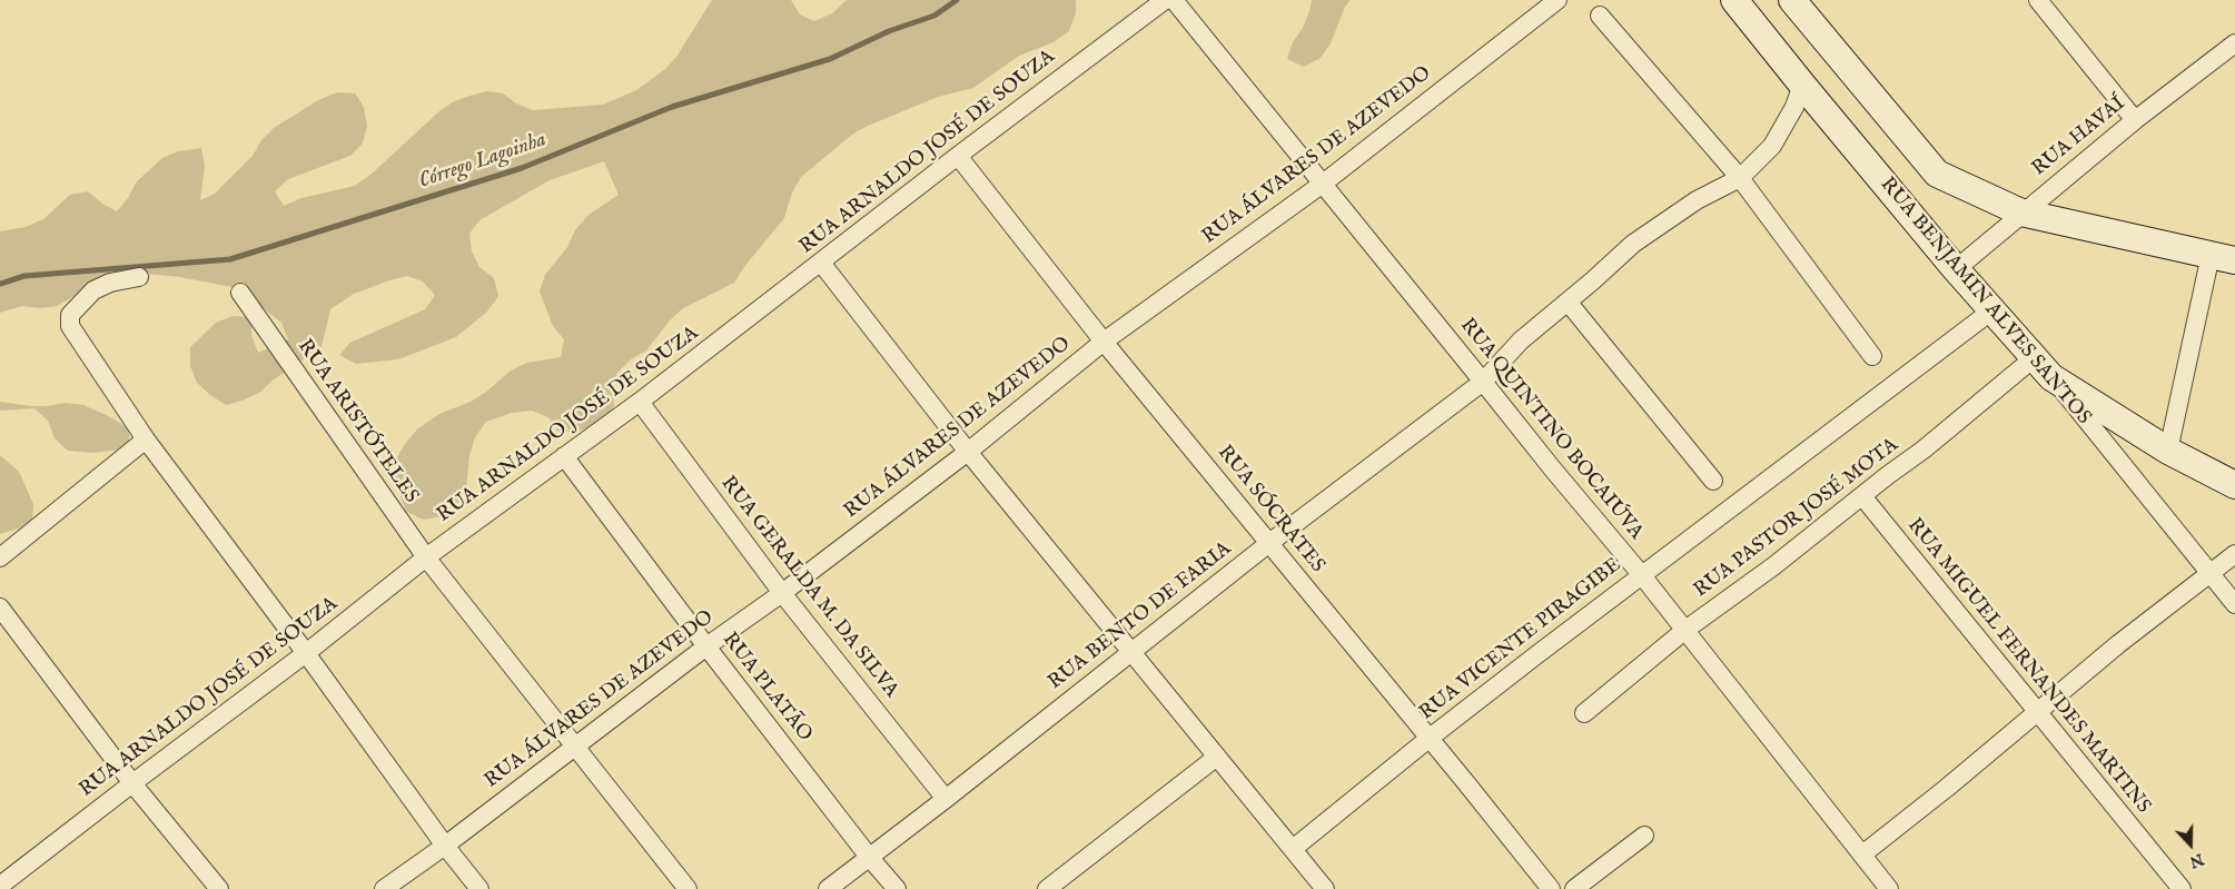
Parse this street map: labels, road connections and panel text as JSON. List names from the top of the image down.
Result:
{
  "streets": {
    "main road": ["RUA BENJAMIN ALVES SANTOS"],
    "street": [
      "RUA HAVAÍ",
      "RUA ARNALDO JOSÉ DE SOUZA",
      "RUA ÁLVARES DE AZEVEDO",
      "RUA ARISTÓTELES",
      "RUA QUINTINO BOCAIÚVA",
      "RUA SÓCRATES",
      "RUA PASTOR JOSÉ MOTA",
      "RUA GERALDA M. DA SILVA",
      "RUA BENTO DE FARIA",
      "RUA VICENTE PIRAGIBE",
      "RUA MIGUEL FERNANDES MARTINS",
      "RUA PLATÃO"
    ]
  },
  "crossings": [
    ["RUA HAVAÍ", "RUA BENJAMIN ALVES SANTOS"],
    ["RUA ARNALDO JOSÉ DE SOUZA", "RUA ARISTÓTELES"],
    ["RUA ARNALDO JOSÉ DE SOUZA", "RUA SÓCRATES"],
    ["RUA ARNALDO JOSÉ DE SOUZA", "RUA GERALDA M. DA SILVA"],
    ["RUA ARNALDO JOSÉ DE SOUZA", "RUA PLATÃO"],
    ["RUA ÁLVARES DE AZEVEDO", "RUA ARISTÓTELES"],
    ["RUA ÁLVARES DE AZEVEDO", "RUA QUINTINO BOCAIÚVA"],
    ["RUA ÁLVARES DE AZEVEDO", "RUA SÓCRATES"],
    ["RUA ÁLVARES DE AZEVEDO", "RUA GERALDA M. DA SILVA"],
    ["RUA ÁLVARES DE AZEVEDO", "RUA PLATÃO"],
    ["RUA BENJAMIN ALVES SANTOS", "RUA PASTOR JOSÉ MOTA"],
    ["RUA BENJAMIN ALVES SANTOS", "RUA BENTO DE FARIA"],
    ["RUA BENJAMIN ALVES SANTOS", "RUA VICENTE PIRAGIBE"],
    ["RUA QUINTINO BOCAIÚVA", "RUA PASTOR JOSÉ MOTA"],
    ["RUA QUINTINO BOCAIÚVA", "RUA BENTO DE FARIA"],
    ["RUA QUINTINO BOCAIÚVA", "RUA VICENTE PIRAGIBE"],
    ["RUA SÓCRATES", "RUA BENTO DE FARIA"],
    ["RUA SÓCRATES", "RUA VICENTE PIRAGIBE"],
    ["RUA PASTOR JOSÉ MOTA", "RUA MIGUEL FERNANDES MARTINS"],
    ["RUA GERALDA M. DA SILVA", "RUA BENTO DE FARIA"],
    ["RUA BENTO DE FARIA", "RUA PLATÃO"]
  ],
  "water": ["Córrego Lagoinha"],
  "north": "bottom"
}
